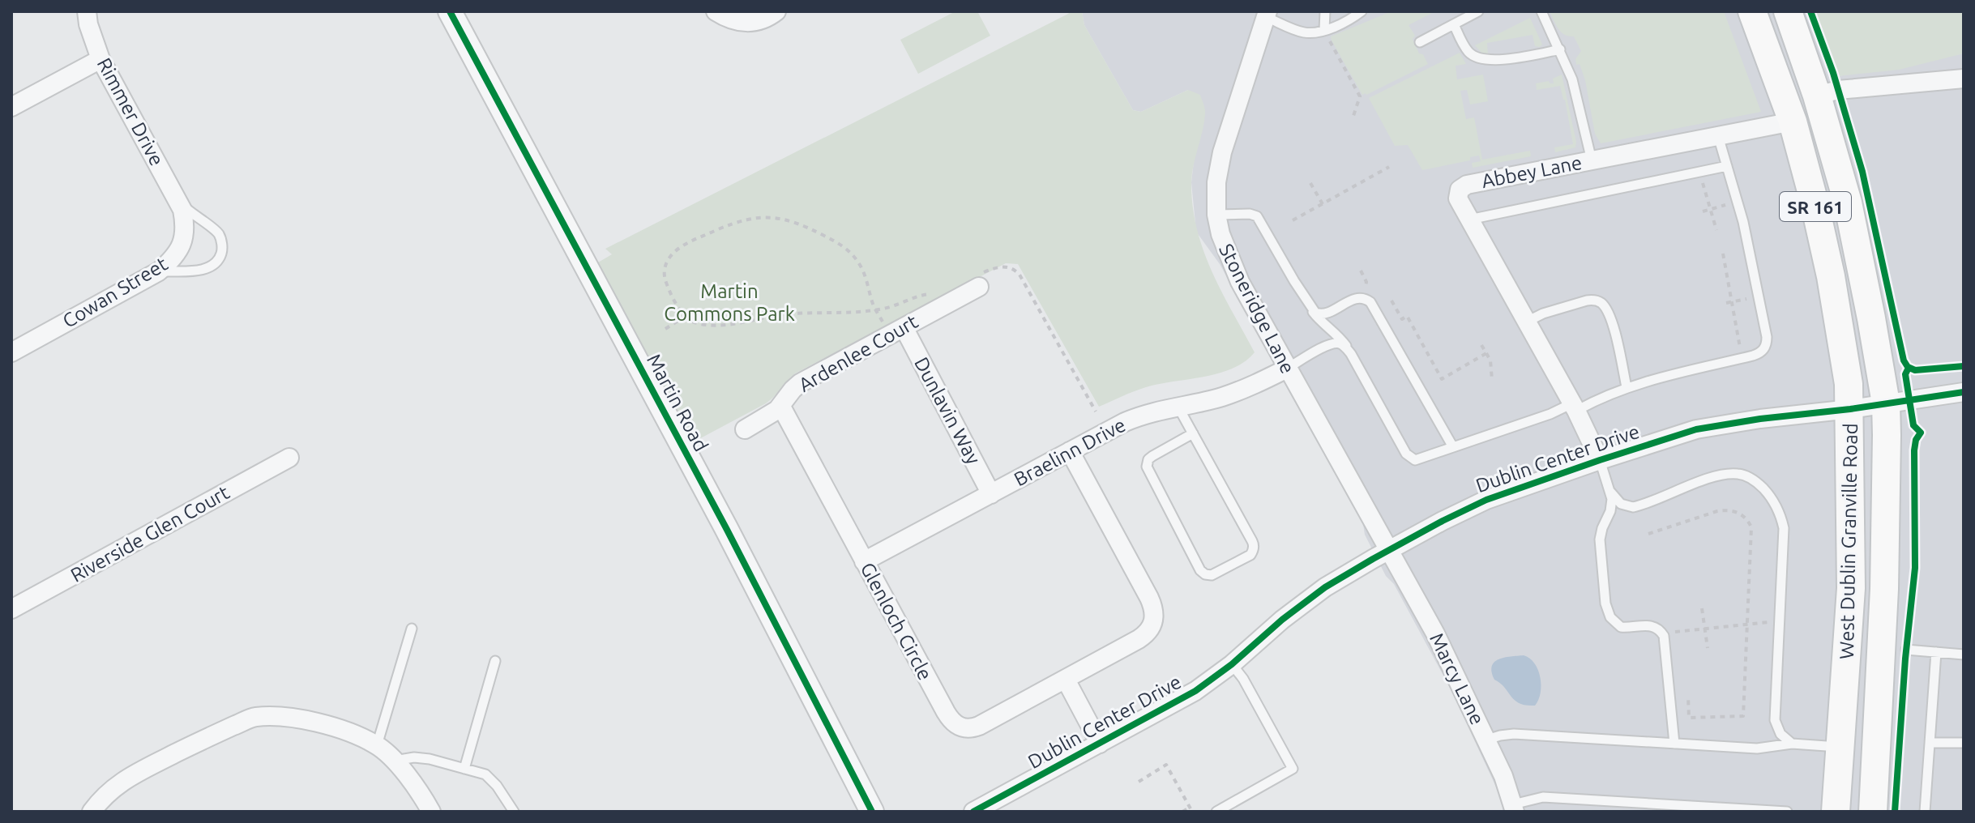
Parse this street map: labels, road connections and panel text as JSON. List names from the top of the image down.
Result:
{
  "streets": {
    "main road": ["SR 161", "West Dublin Granville Road"],
    "street": [
      "Rimmer Drive",
      "Abbey Lane",
      "Cowan Street",
      "Stoneridge Lane",
      "Ardenlee Court",
      "Martin Road",
      "Dunlavin Way",
      "Braelinn Drive",
      "Dublin Center Drive",
      "Riverside Glen Court",
      "Glenloch Circle",
      "Marcy Lane"
    ]
  },
  "crossings": [
    ["Rimmer Drive", "Cowan Street"],
    ["Abbey Lane", "Dublin Center Drive"],
    ["Abbey Lane", "West Dublin Granville Road"],
    ["Stoneridge Lane", "Braelinn Drive"],
    ["Stoneridge Lane", "Dublin Center Drive"],
    ["Stoneridge Lane", "Marcy Lane"],
    ["Ardenlee Court", "Dunlavin Way"],
    ["Ardenlee Court", "Glenloch Circle"],
    ["Dunlavin Way", "Braelinn Drive"],
    ["Braelinn Drive", "Glenloch Circle"],
    ["Dublin Center Drive", "West Dublin Granville Road"],
    ["Dublin Center Drive", "Marcy Lane"]
  ],
  "parks": ["Martin Commons Park"]
}
